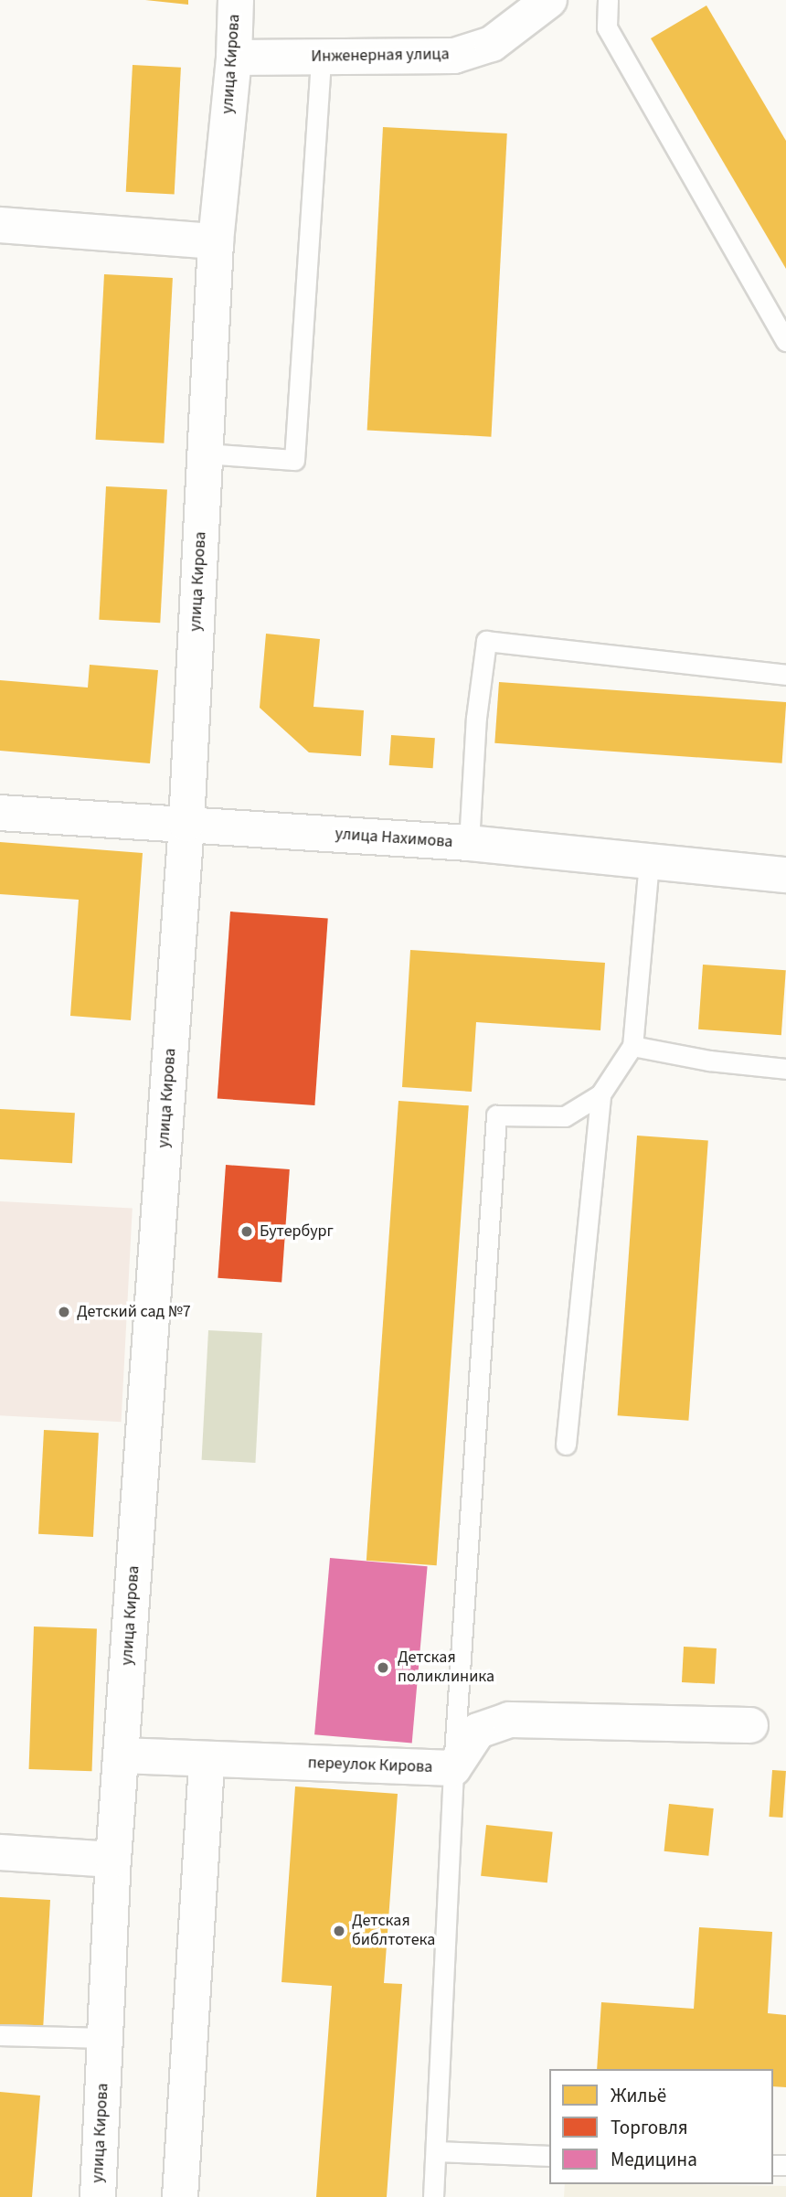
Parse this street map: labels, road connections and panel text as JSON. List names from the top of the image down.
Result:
{
  "streets": {
    "street": [
      "Инженерная улица",
      "улица Кирова",
      "улица Нахимова",
      "переулок Кирова"
    ]
  },
  "crossings": [
    ["Инженерная улица", "улица Кирова"],
    ["улица Кирова", "улица Нахимова"],
    ["улица Кирова", "переулок Кирова"]
  ],
  "places": [
    "Бутербург",
    "Детский сад №7",
    "Детская поликлиника",
    "Детская библтотека"
  ],
  "legend": ["Жильё", "Торговля", "Медицина"]
}
